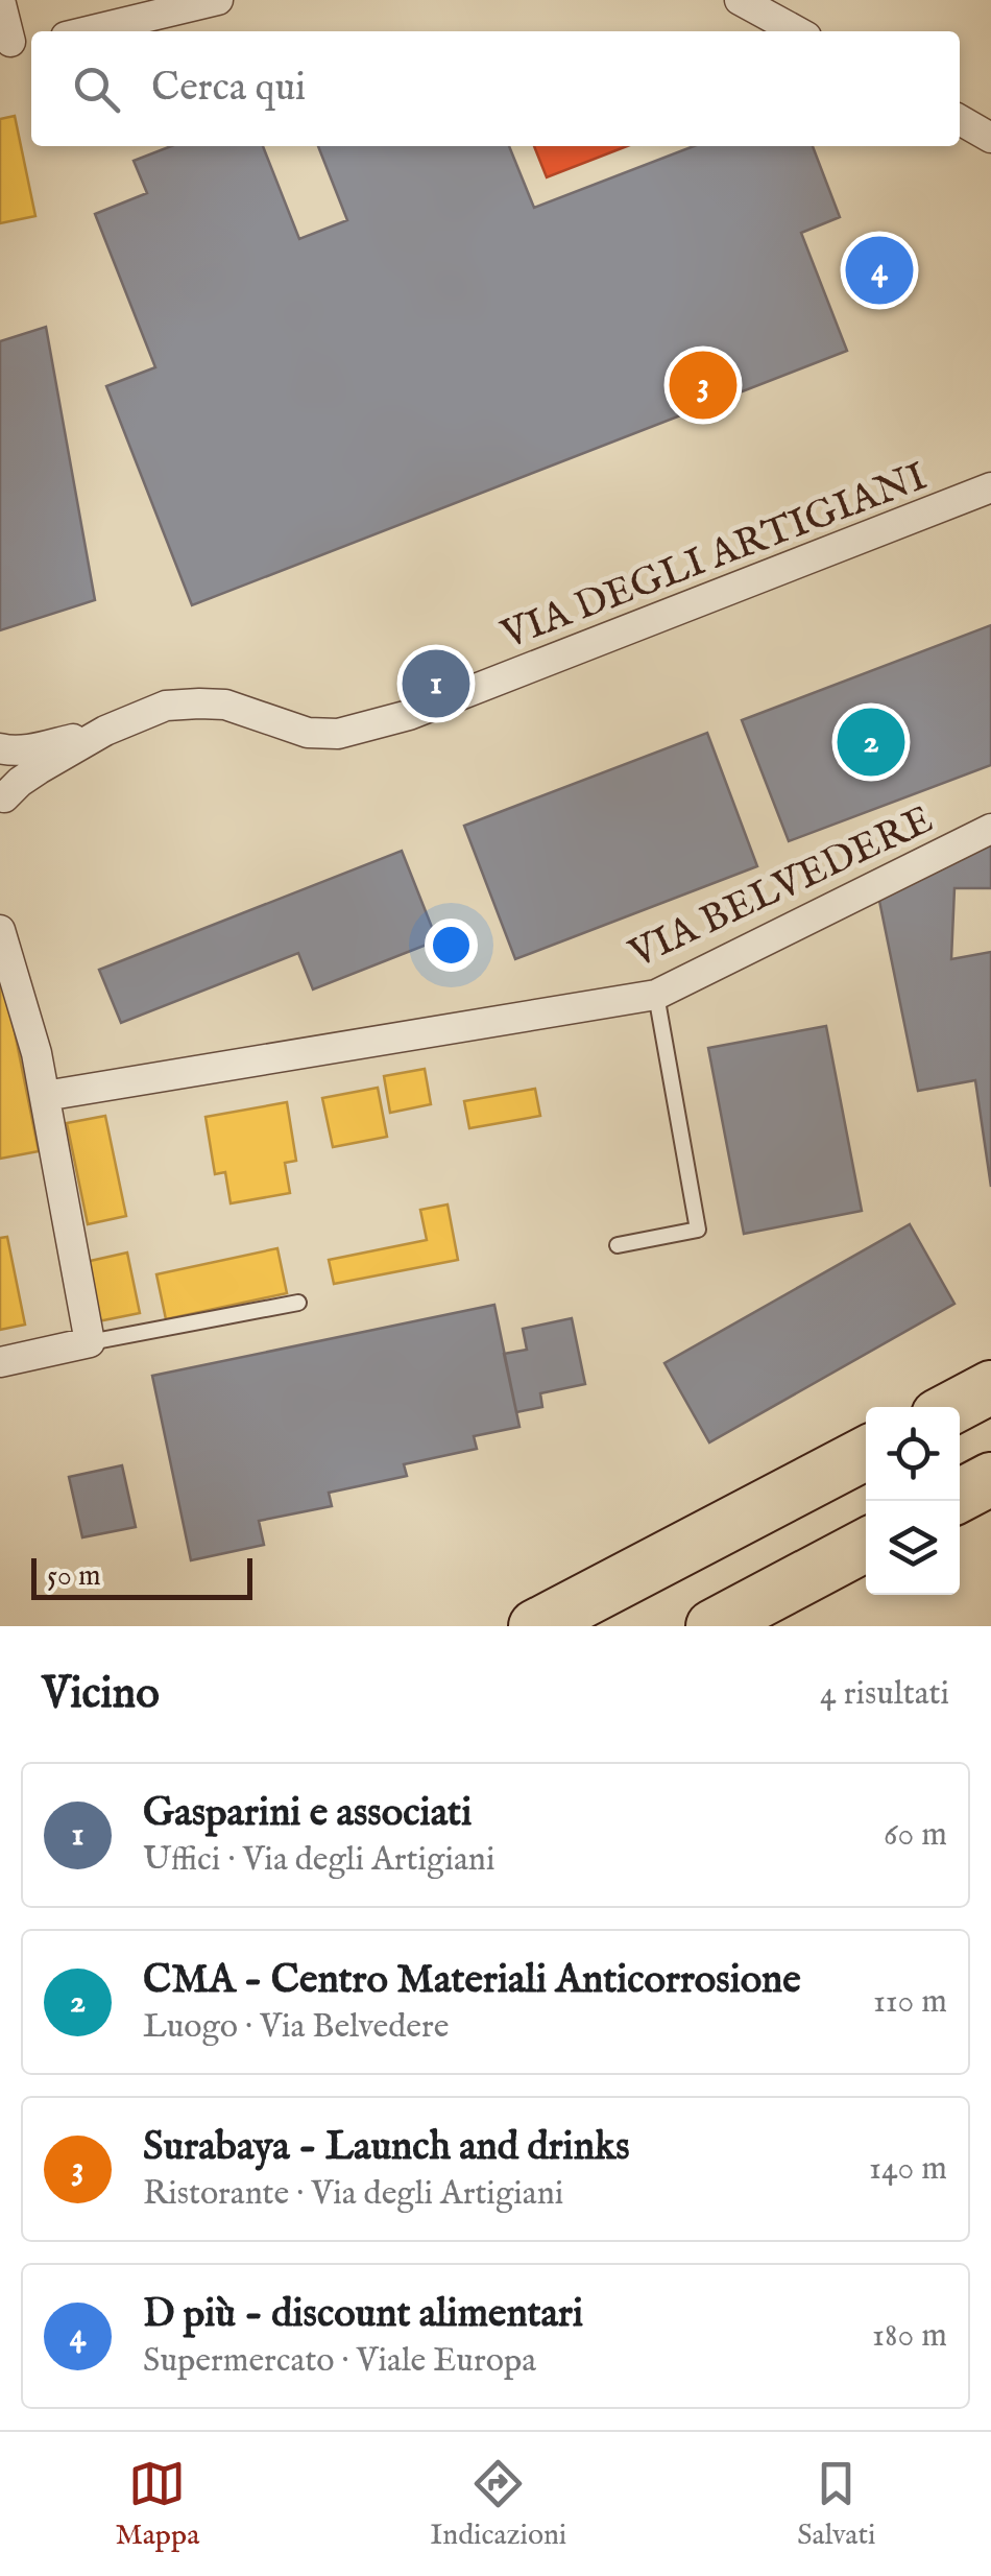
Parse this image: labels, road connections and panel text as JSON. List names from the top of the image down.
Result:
{
  "streets": {
    "street": ["VIA DEGLI ARTIGIANI", "VIA BELVEDERE"]
  },
  "scale_bar": "50 m",
  "page": {
    "search": "Cerca qui",
    "pins": [
      "4",
      "3",
      "1",
      "2"
    ],
    "scale": "50 m",
    "heading": ["Vicino", "4 risultati"],
    "list": [
      {
        "mark": "1",
        "name": "Gasparini e associati",
        "note": "Uffici · Via degli Artigiani",
        "value": "60 m"
      },
      {
        "mark": "2",
        "name": "CMA - Centro Materiali Anticorrosione",
        "note": "Luogo · Via Belvedere",
        "value": "110 m"
      },
      {
        "mark": "3",
        "name": "Surabaya - Launch and drinks",
        "note": "Ristorante · Via degli Artigiani",
        "value": "140 m"
      },
      {
        "mark": "4",
        "name": "D più - discount alimentari",
        "note": "Supermercato · Viale Europa",
        "value": "180 m"
      }
    ],
    "nav": ["Mappa", "Indicazioni", "Salvati"]
  }
}
